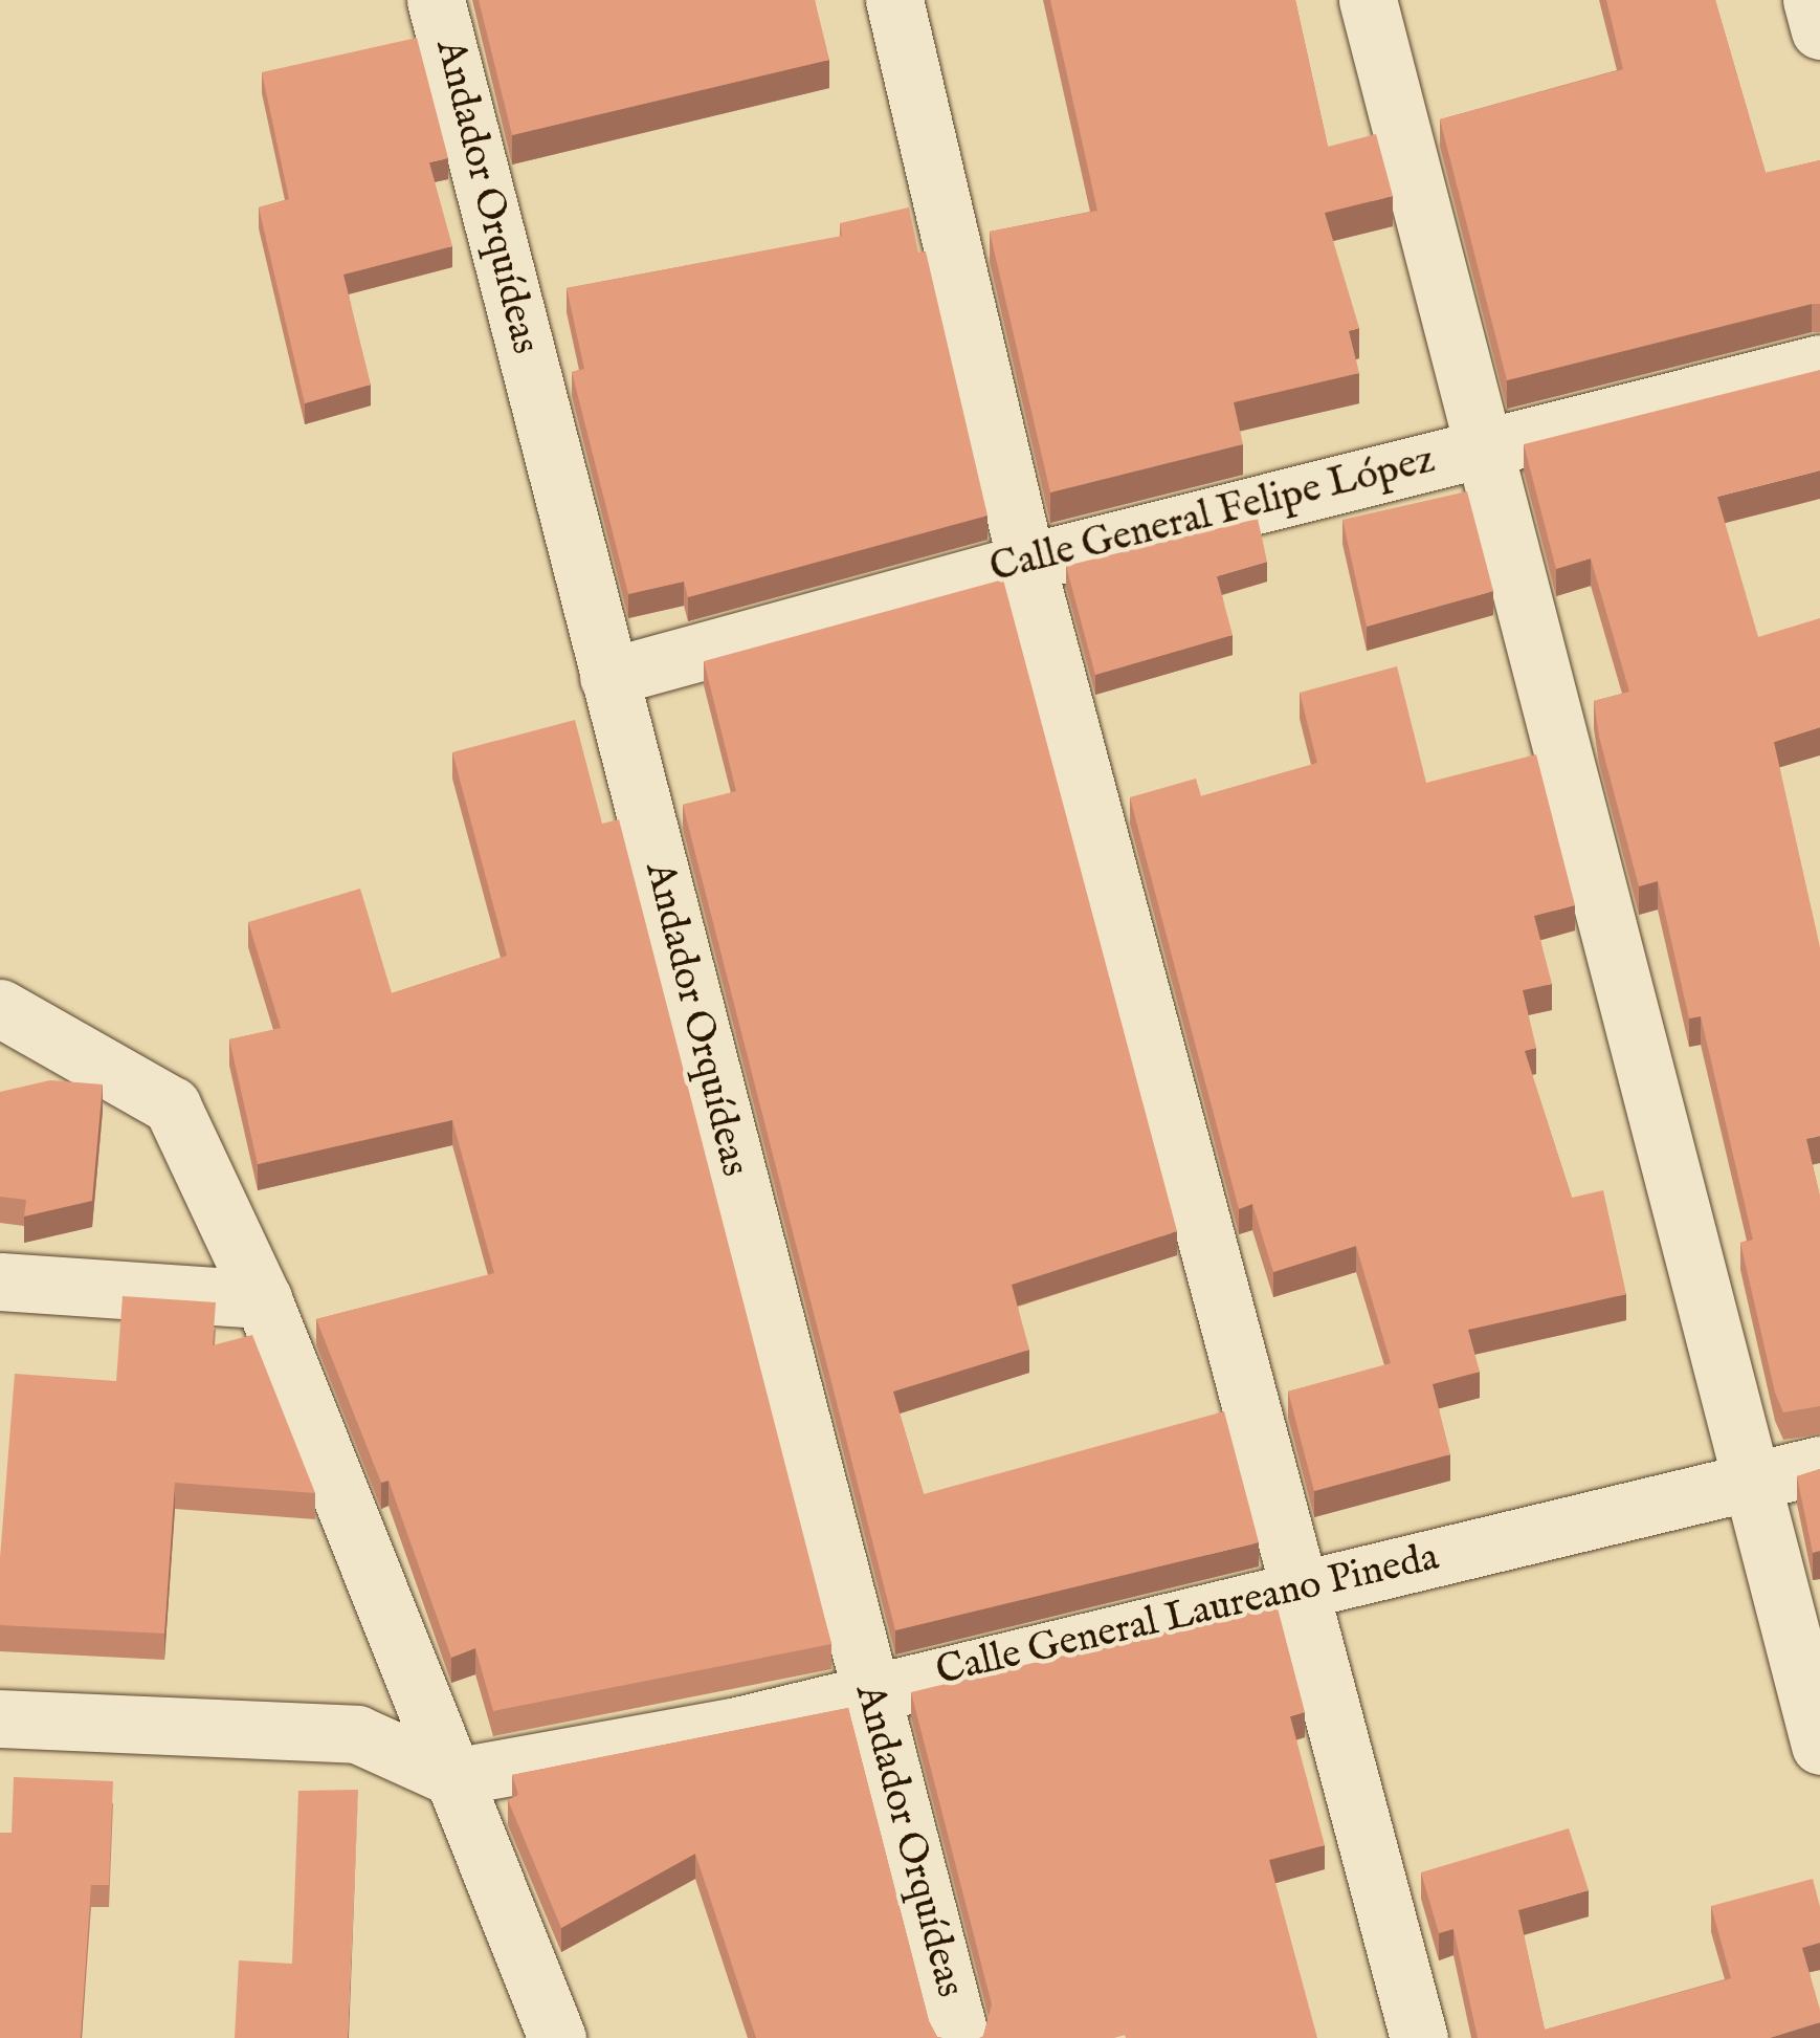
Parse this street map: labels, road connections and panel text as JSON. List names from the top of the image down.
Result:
{
  "streets": {
    "street": ["Andador Orquídeas", "Calle General Felipe López", "Calle General Laureano Pineda"]
  },
  "crossings": [
    ["Andador Orquídeas", "Calle General Felipe López"],
    ["Andador Orquídeas", "Calle General Laureano Pineda"]
  ]
}
